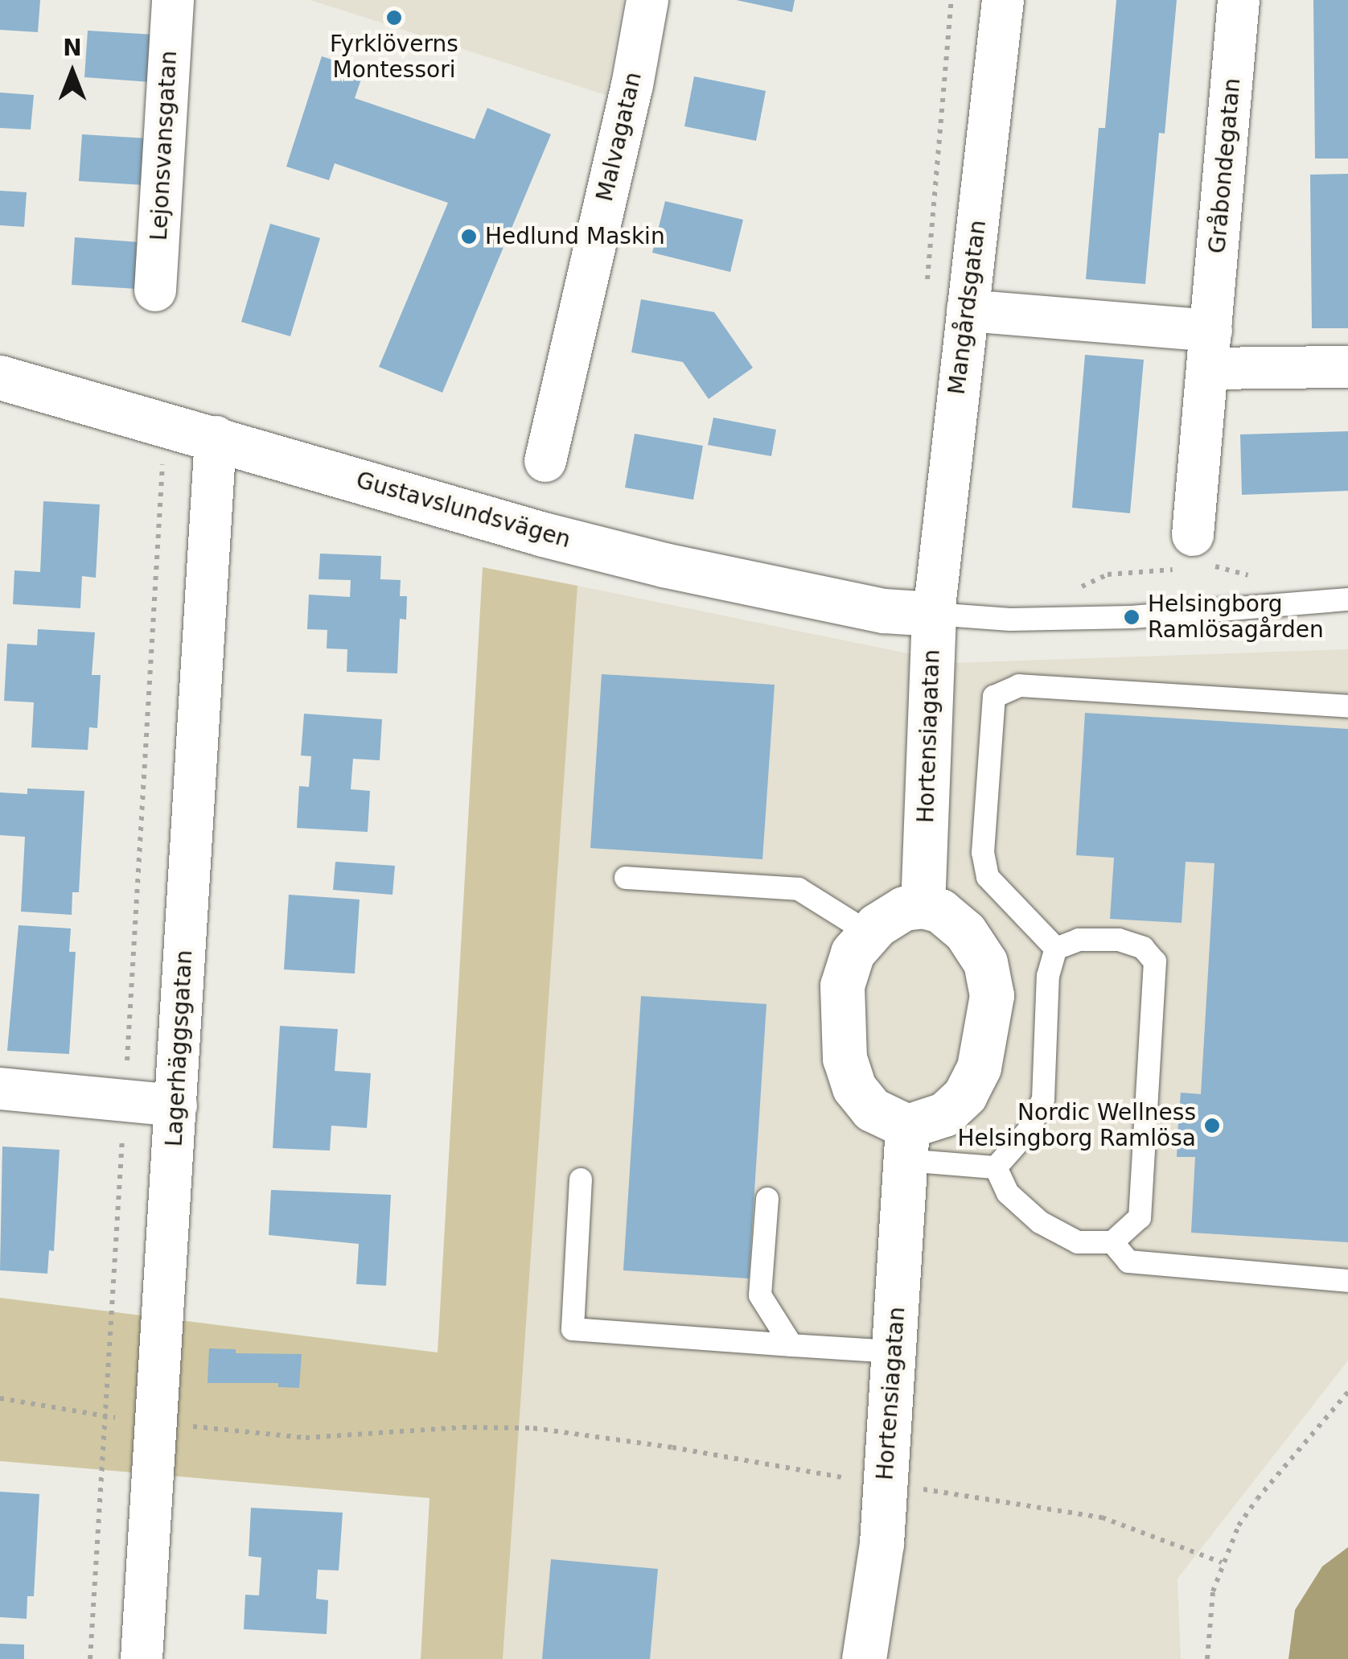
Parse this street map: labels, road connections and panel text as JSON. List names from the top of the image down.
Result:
{
  "streets": {
    "street": [
      "Malvagatan",
      "Lejonsvansgatan",
      "Gråbondegatan",
      "Mangårdsgatan",
      "Gustavslundsvägen",
      "Hortensiagatan",
      "Lagerhäggsgatan"
    ]
  },
  "crossings": [
    ["Mangårdsgatan", "Gustavslundsvägen"],
    ["Mangårdsgatan", "Hortensiagatan"],
    ["Gustavslundsvägen", "Hortensiagatan"],
    ["Gustavslundsvägen", "Lagerhäggsgatan"]
  ],
  "places": [
    "Fyrklöverns Montessori",
    "Hedlund Maskin",
    "Helsingborg Ramlösagården",
    "Nordic Wellness Helsingborg Ramlösa"
  ],
  "north": "top"
}
